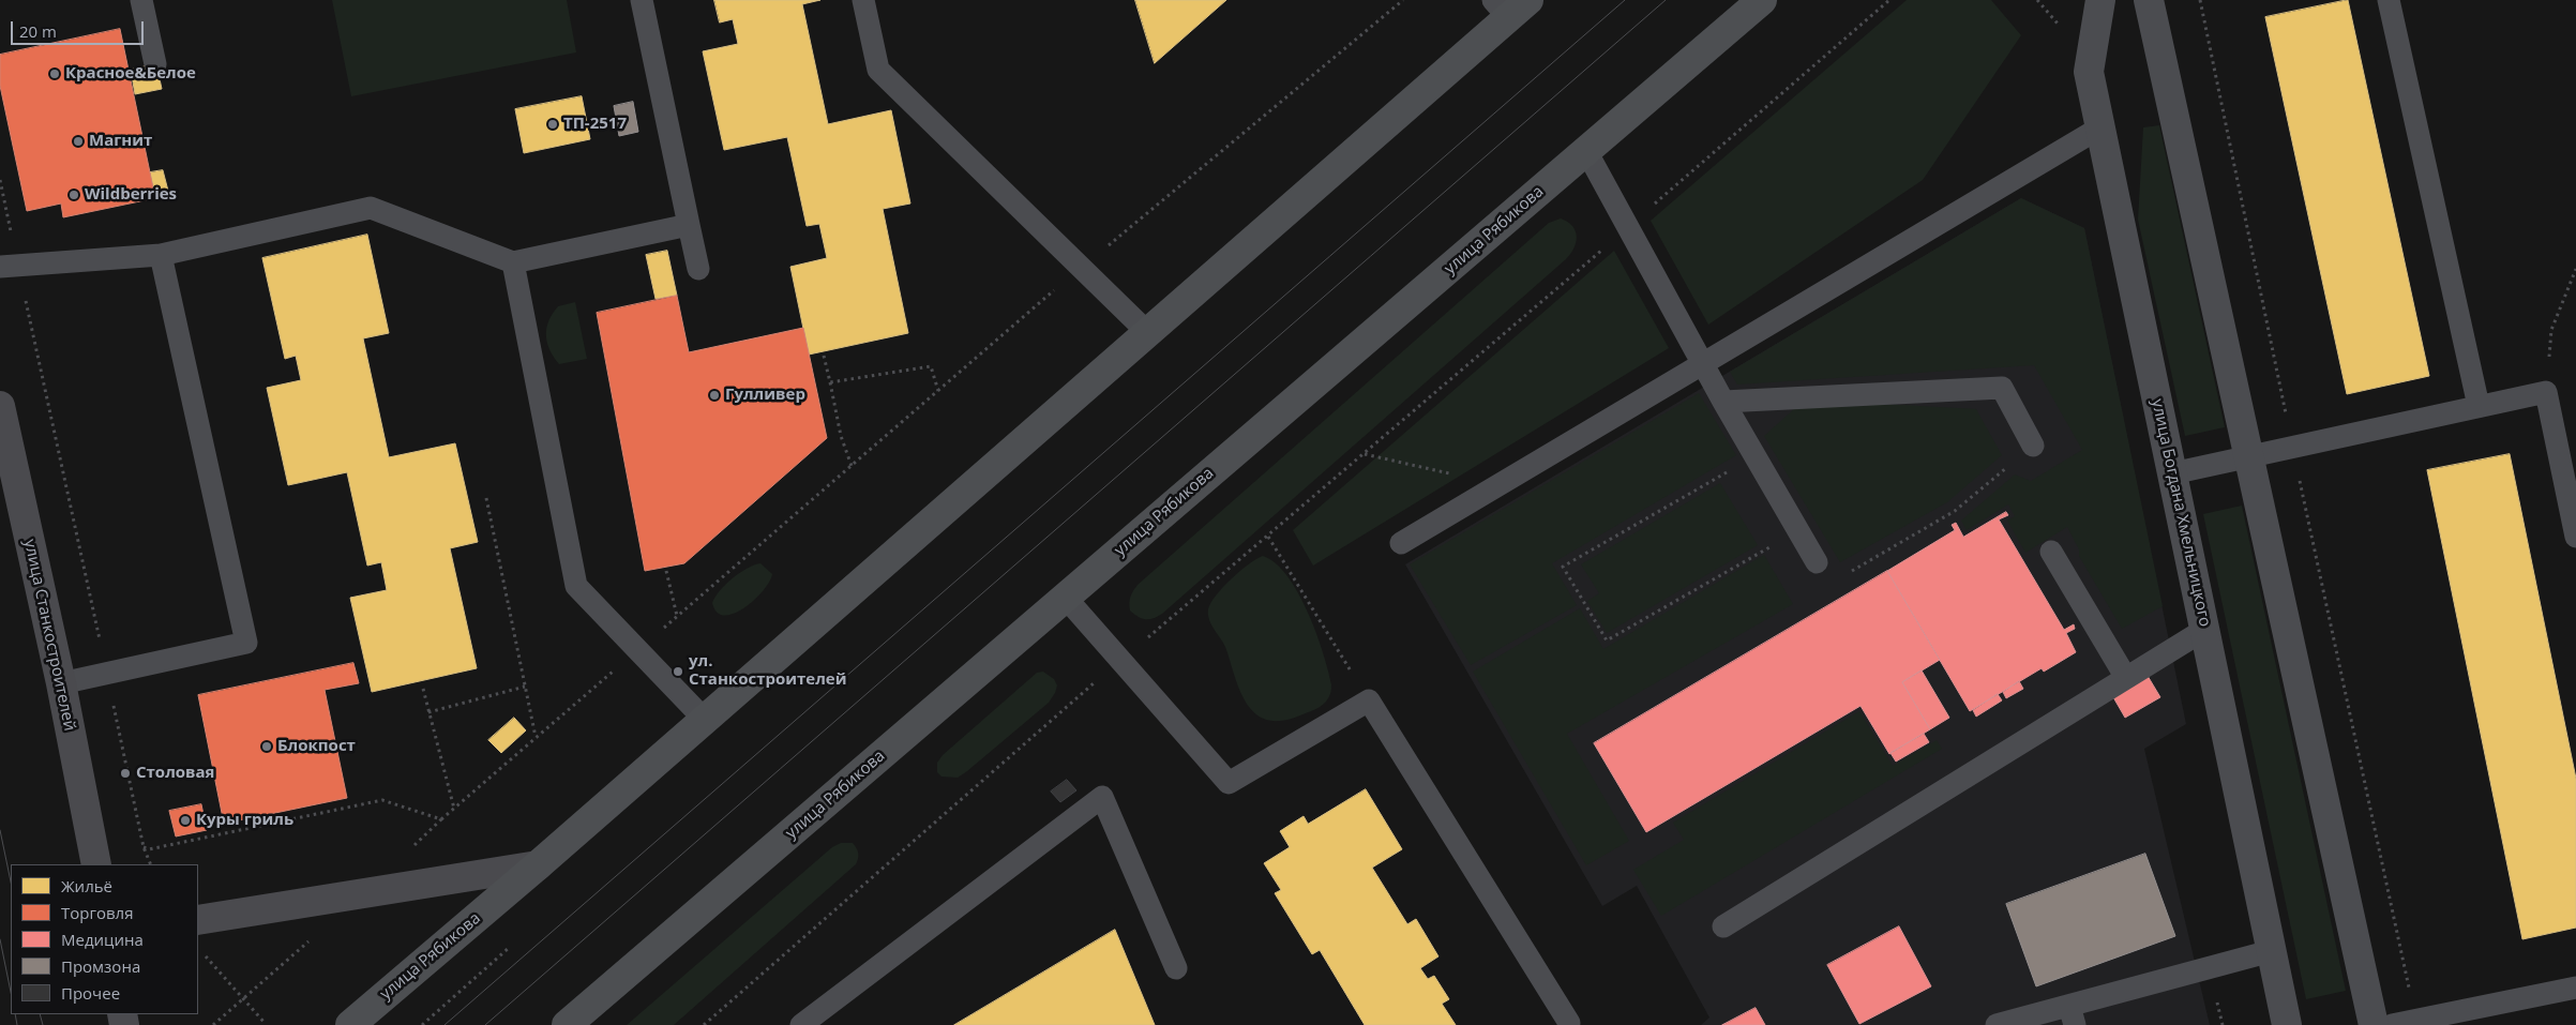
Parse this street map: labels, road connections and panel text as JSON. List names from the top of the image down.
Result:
{
  "streets": {
    "main road": ["улица Рябикова"],
    "street": ["улица Богдана Хмельницкого", "улица Станкостроителей"]
  },
  "places": [
    "Красное&Белое",
    "ТП-2517",
    "Магнит",
    "Wildberries",
    "Гулливер",
    "ул. Станкостроителей",
    "Блокпост",
    "Столовая",
    "Куры гриль"
  ],
  "legend": [
    "Жильё",
    "Торговля",
    "Медицина",
    "Промзона",
    "Прочее"
  ],
  "scale_bar": "20 m"
}
